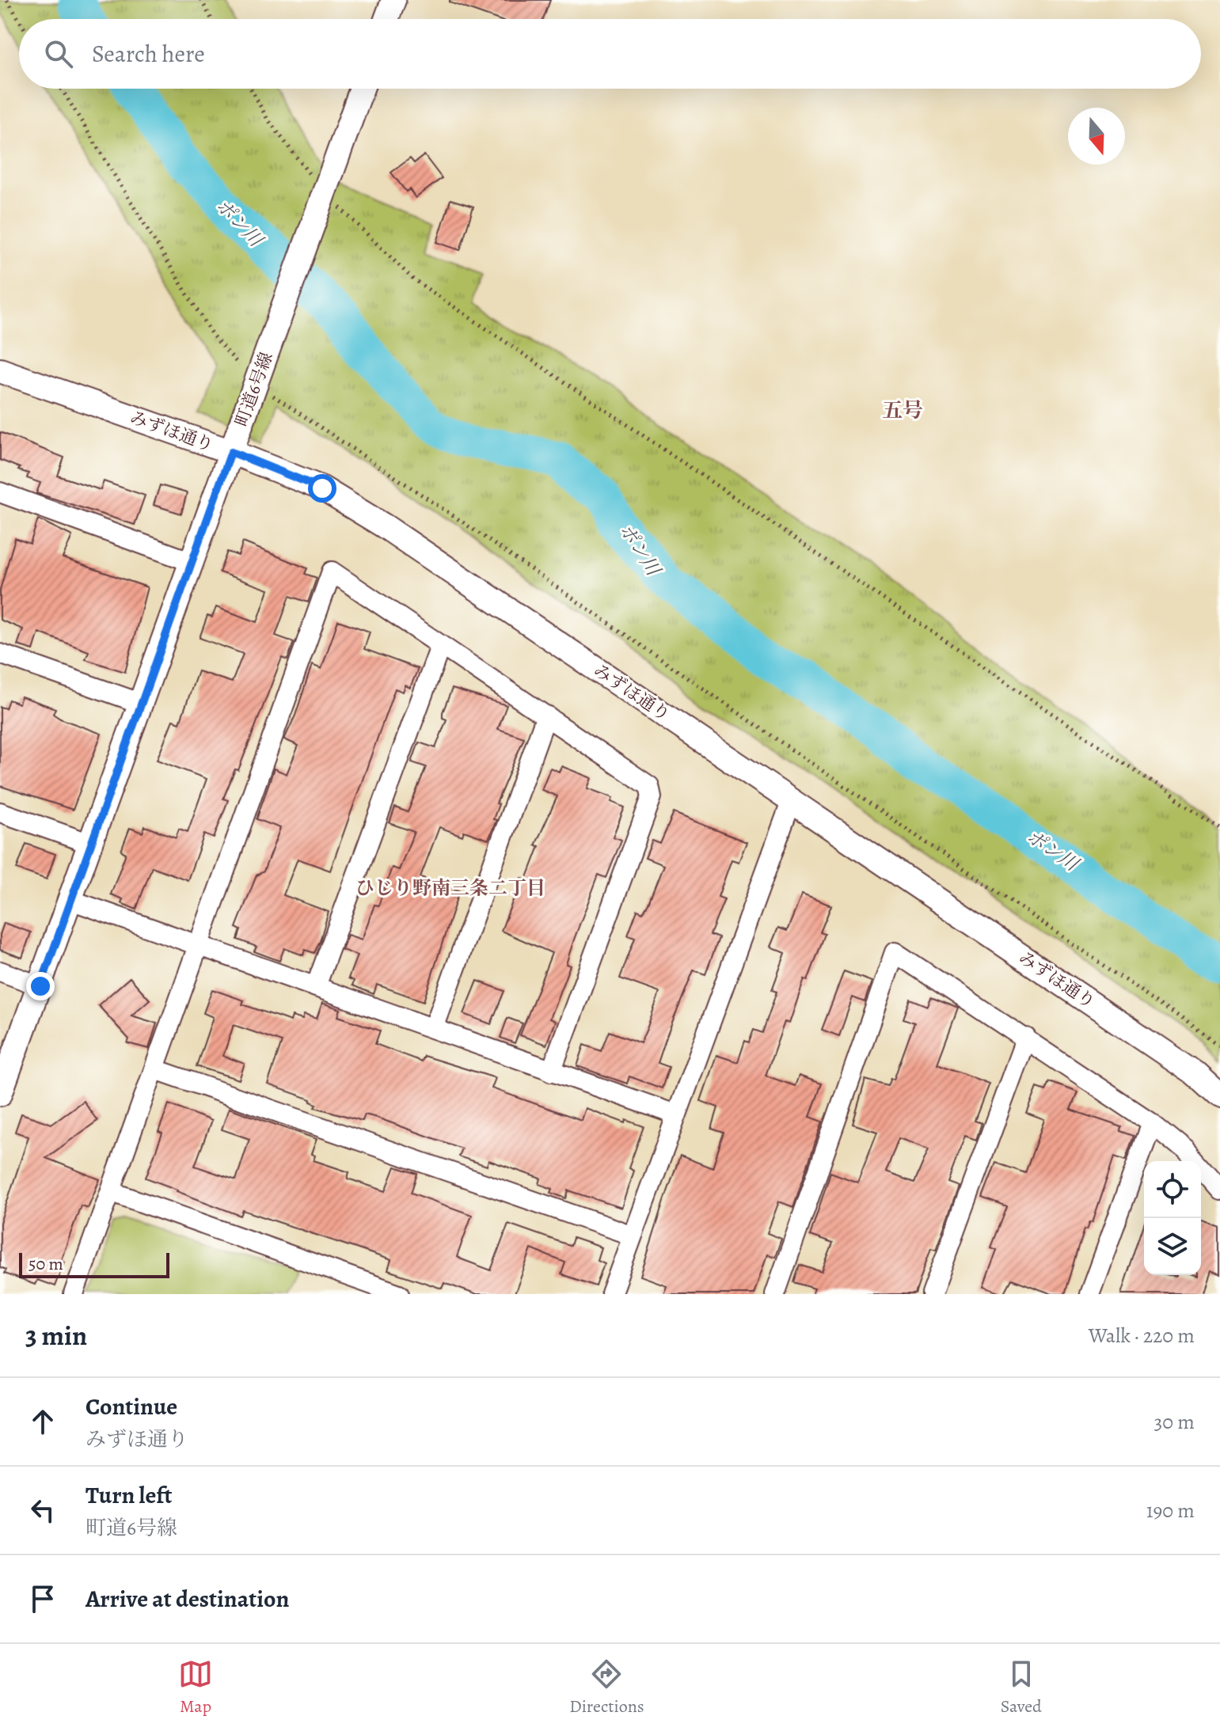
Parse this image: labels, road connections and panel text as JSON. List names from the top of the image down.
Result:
{
  "streets": {
    "street": ["町道6号線", "みずほ通り"]
  },
  "crossings": [
    ["町道6号線", "みずほ通り"]
  ],
  "districts": ["五号", "ひじり野南三条二丁目"],
  "water": ["ポン川"],
  "scale_bar": "50 m",
  "north": "bottom",
  "page": {
    "search": "Search here",
    "scale": "50 m",
    "heading": ["3 min", "Walk · 220 m"],
    "list": [
      ["Continue", "みずほ通り", "30 m"],
      ["Turn left", "町道6号線", "190 m"],
      "Arrive at destination"
    ],
    "nav": ["Map", "Directions", "Saved"]
  }
}
